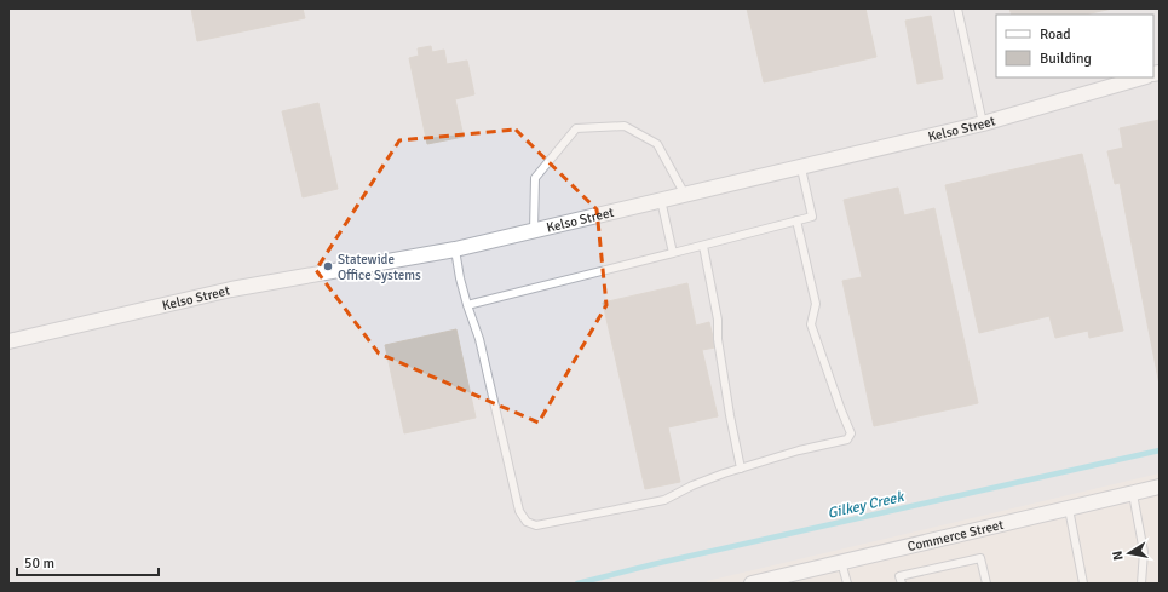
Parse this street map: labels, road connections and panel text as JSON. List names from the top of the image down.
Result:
{
  "streets": {
    "street": ["Kelso Street", "Commerce Street"]
  },
  "water": ["Gilkey Creek"],
  "places": ["Statewide Office Systems"],
  "legend": ["Road", "Building"],
  "scale_bar": "50 m",
  "north": "left"
}
